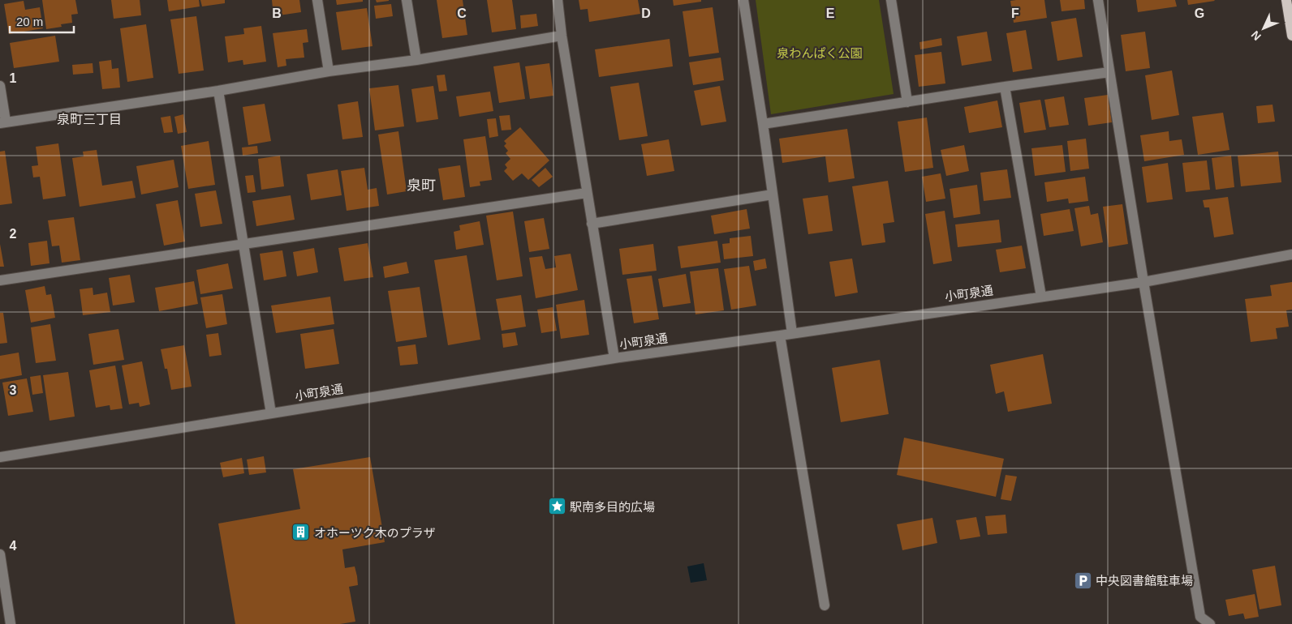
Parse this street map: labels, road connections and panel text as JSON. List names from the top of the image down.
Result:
{
  "streets": {
    "street": ["小町泉通"]
  },
  "districts": ["泉町三丁目", "泉町"],
  "parks": ["泉わんぱく公園"],
  "places": {
    "place": ["駅南多目的広場"],
    "building": ["オホーツク木のプラザ"],
    "parking": ["中央図書館駐車場"]
  },
  "scale_bar": "20 m",
  "north": "bottom left",
  "grid": {
    "columns": [
      "B",
      "C",
      "D",
      "E",
      "F",
      "G"
    ],
    "rows": [
      "1",
      "2",
      "3",
      "4"
    ]
  }
}
